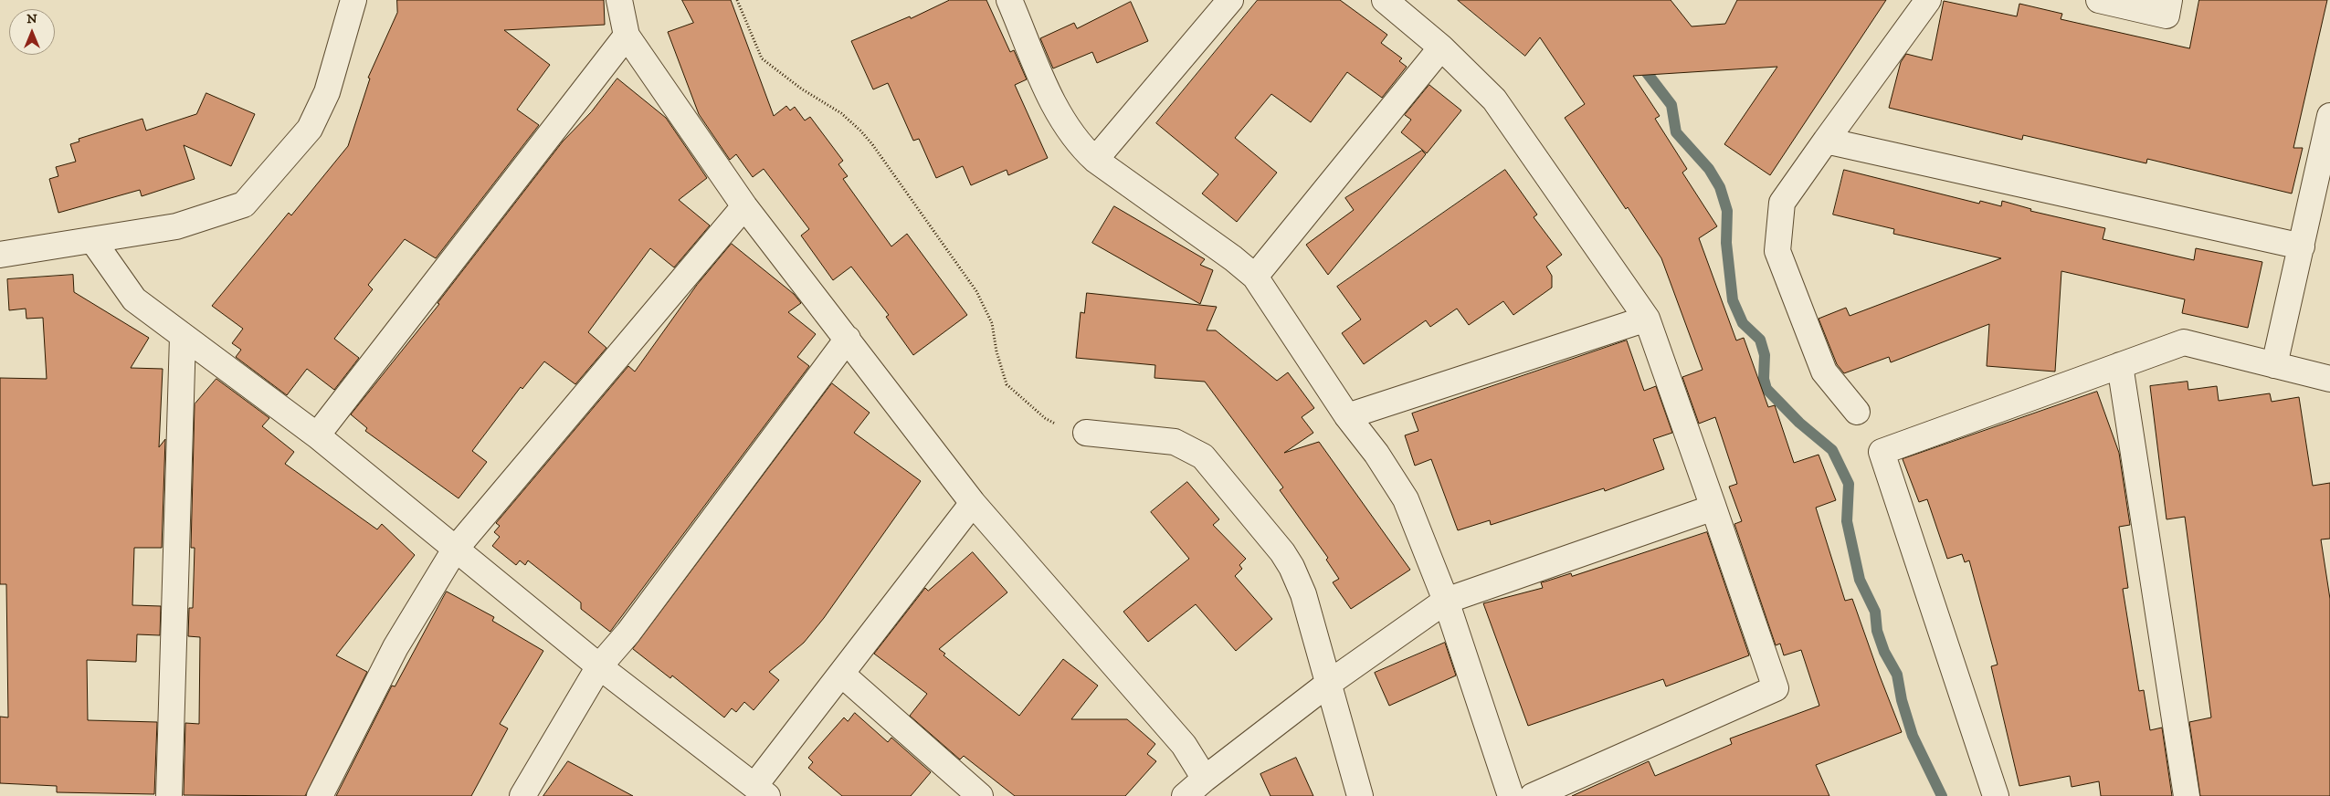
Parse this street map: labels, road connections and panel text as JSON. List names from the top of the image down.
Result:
{
  "north": "top"
}
